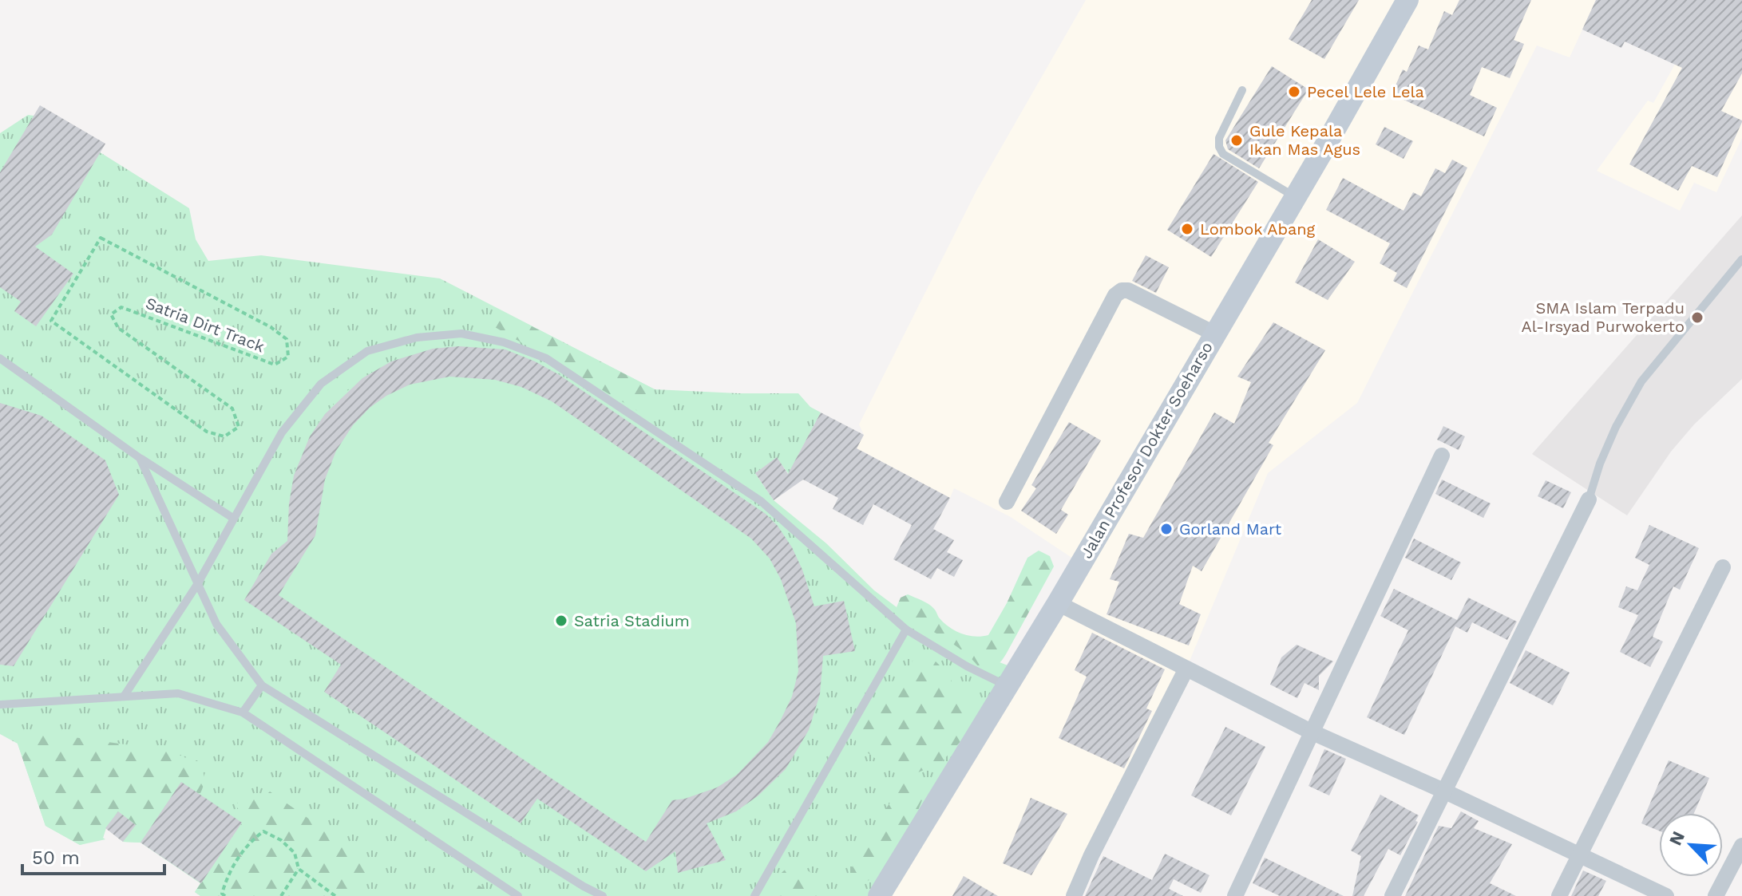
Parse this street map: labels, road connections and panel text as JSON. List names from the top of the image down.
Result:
{
  "streets": {
    "street": ["Jalan Profesor Dokter Soeharso"],
    "path": ["Satria Dirt Track"]
  },
  "places": [
    "Pecel Lele Lela",
    "Gule Kepala Ikan Mas Agus",
    "Lombok Abang",
    "SMA Islam Terpadu Al-Irsyad Purwokerto",
    "Gorland Mart",
    "Satria Stadium"
  ],
  "scale_bar": "50 m",
  "north": "top left"
}
